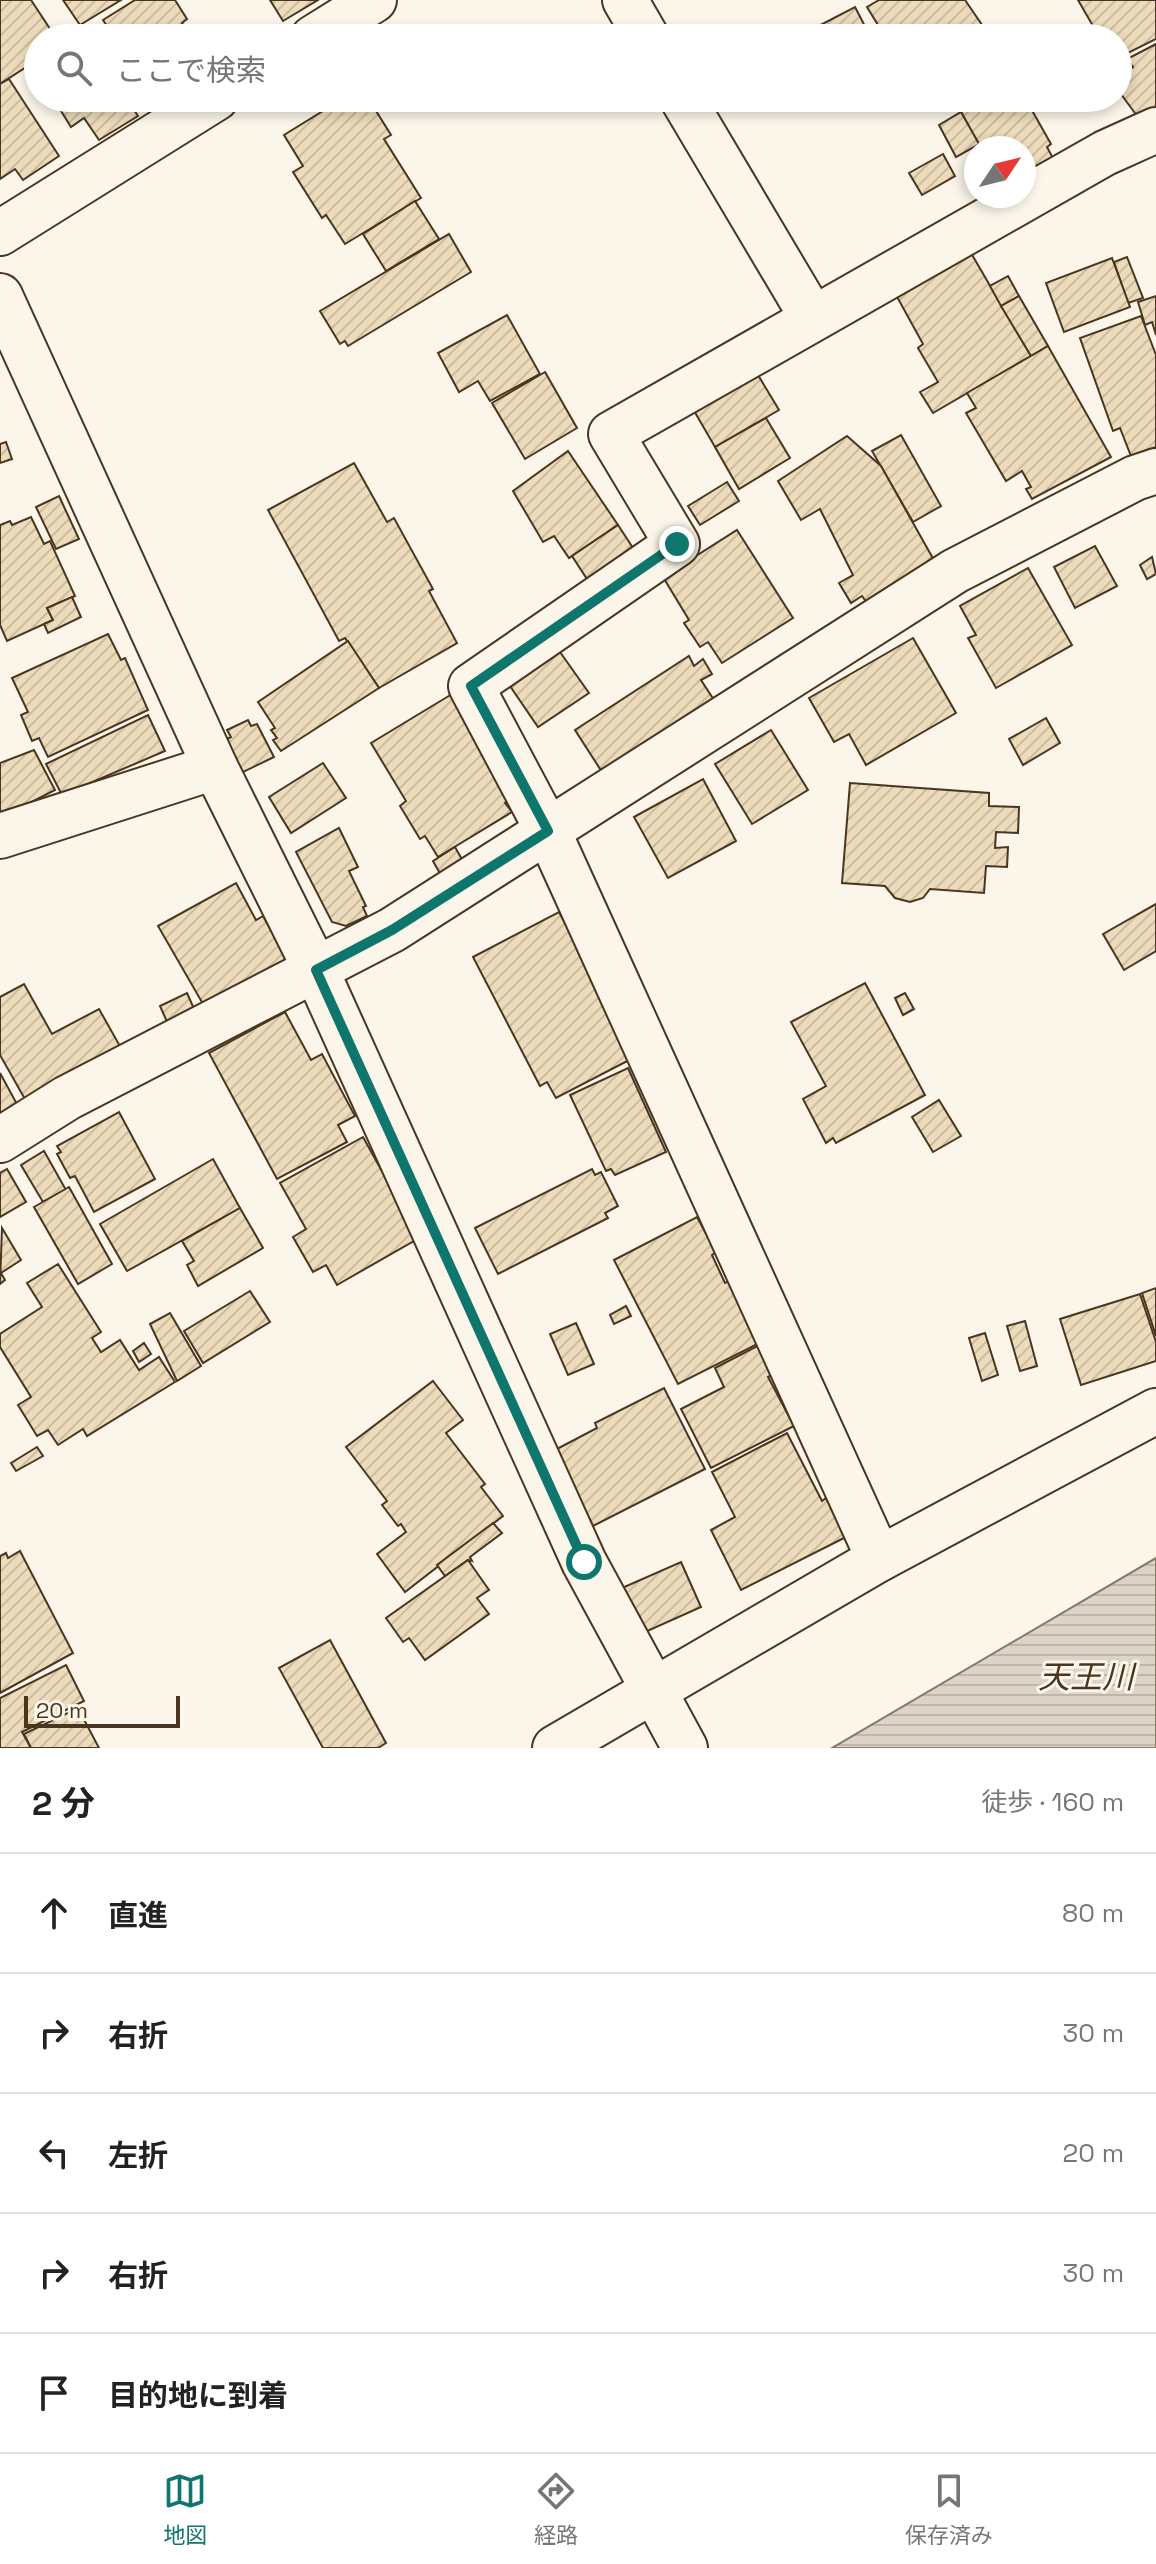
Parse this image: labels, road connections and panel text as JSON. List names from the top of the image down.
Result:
{
  "water": ["天王川"],
  "scale_bar": "20 m",
  "north": "top right",
  "page": {
    "search": "ここで検索",
    "scale": "20 m",
    "heading": ["2 分", "徒歩 · 160 m"],
    "list": [
      ["直進", "80 m"],
      ["右折", "30 m"],
      ["左折", "20 m"],
      ["右折", "30 m"],
      "目的地に到着"
    ],
    "nav": ["地図", "経路", "保存済み"]
  }
}
